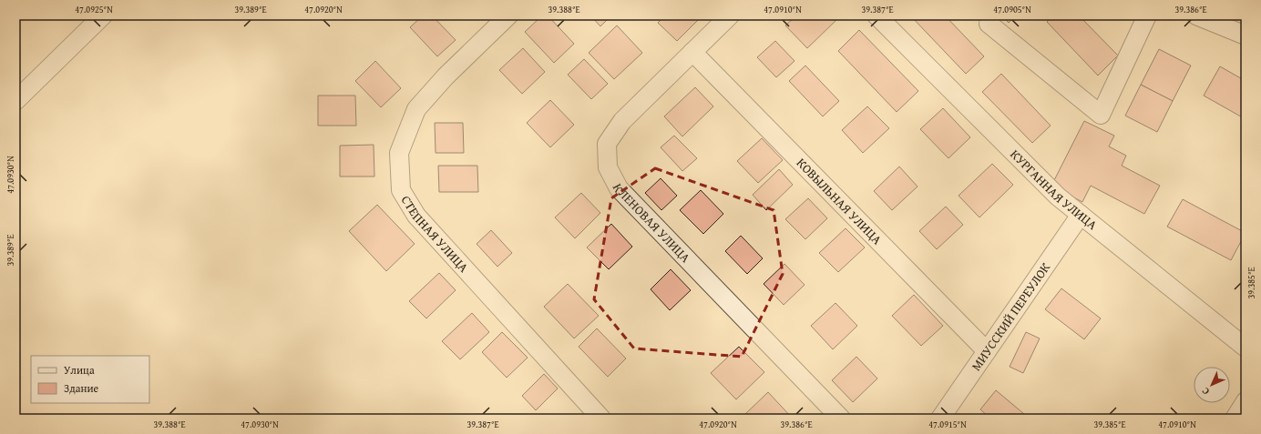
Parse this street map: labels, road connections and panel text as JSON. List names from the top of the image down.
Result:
{
  "streets": {
    "street": [
      "КУРГАННАЯ УЛИЦА",
      "КОВЫЛЬНАЯ УЛИЦА",
      "КЛЕНОВАЯ УЛИЦА",
      "СТЕПНАЯ УЛИЦА",
      "МИУССКИЙ ПЕРЕУЛОК"
    ]
  },
  "crossings": [
    ["КУРГАННАЯ УЛИЦА", "МИУССКИЙ ПЕРЕУЛОК"],
    ["КОВЫЛЬНАЯ УЛИЦА", "КЛЕНОВАЯ УЛИЦА"],
    ["КОВЫЛЬНАЯ УЛИЦА", "МИУССКИЙ ПЕРЕУЛОК"]
  ],
  "legend": ["Улица", "Здание"],
  "north": "bottom left",
  "coordinates": [
    "47.0925°N",
    "39.389°E",
    "47.0920°N",
    "39.388°E",
    "47.0910°N",
    "39.387°E",
    "47.0905°N",
    "39.386°E",
    "47.0930°N",
    "39.385°E",
    "47.0915°N"
  ]
}
